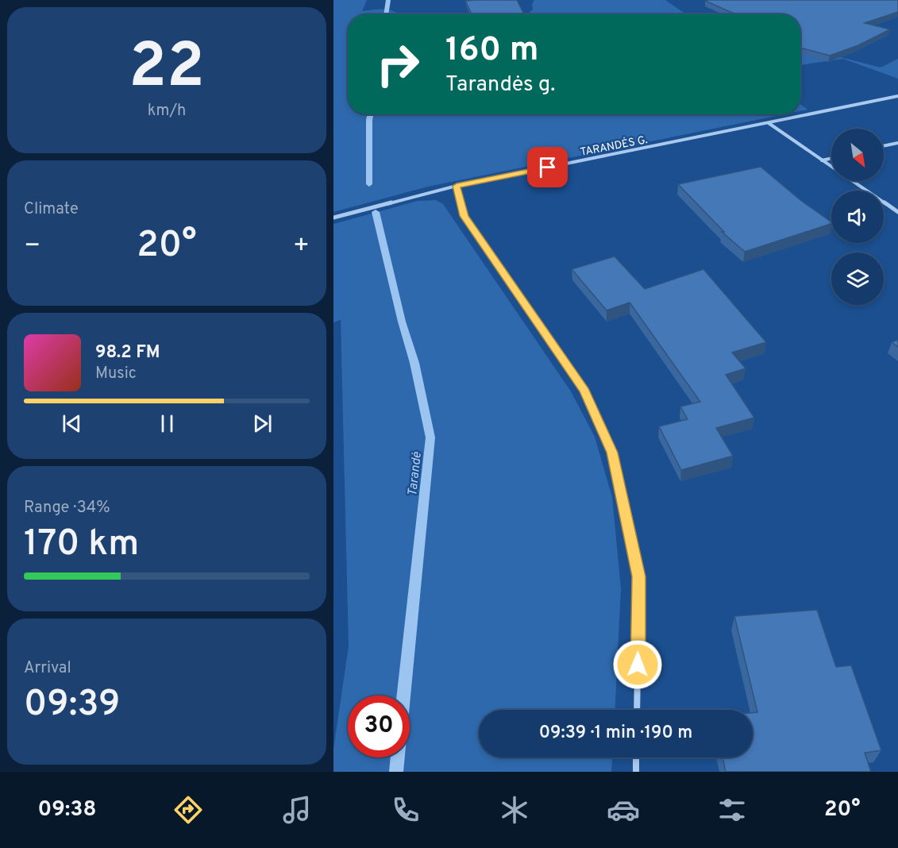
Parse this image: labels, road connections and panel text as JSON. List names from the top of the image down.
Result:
{
  "streets": {
    "street": ["TARANDĖS G."]
  },
  "water": ["Tarandė"],
  "north": "bottom right",
  "page": {
    "tile": [
      ["22", "km/h"],
      "Climate",
      ["Range · 34%", "170 km"],
      ["Arrival", "09:39"]
    ],
    "turn": ["160 m", "Tarandės g."],
    "heat": ["−", "20°", "+"],
    "song": ["98.2 FM", "Music"],
    "limit": "30",
    "trip": "09:39 · 1 min · 190 m",
    "tabs": ["09:38", "20°"]
  }
}
